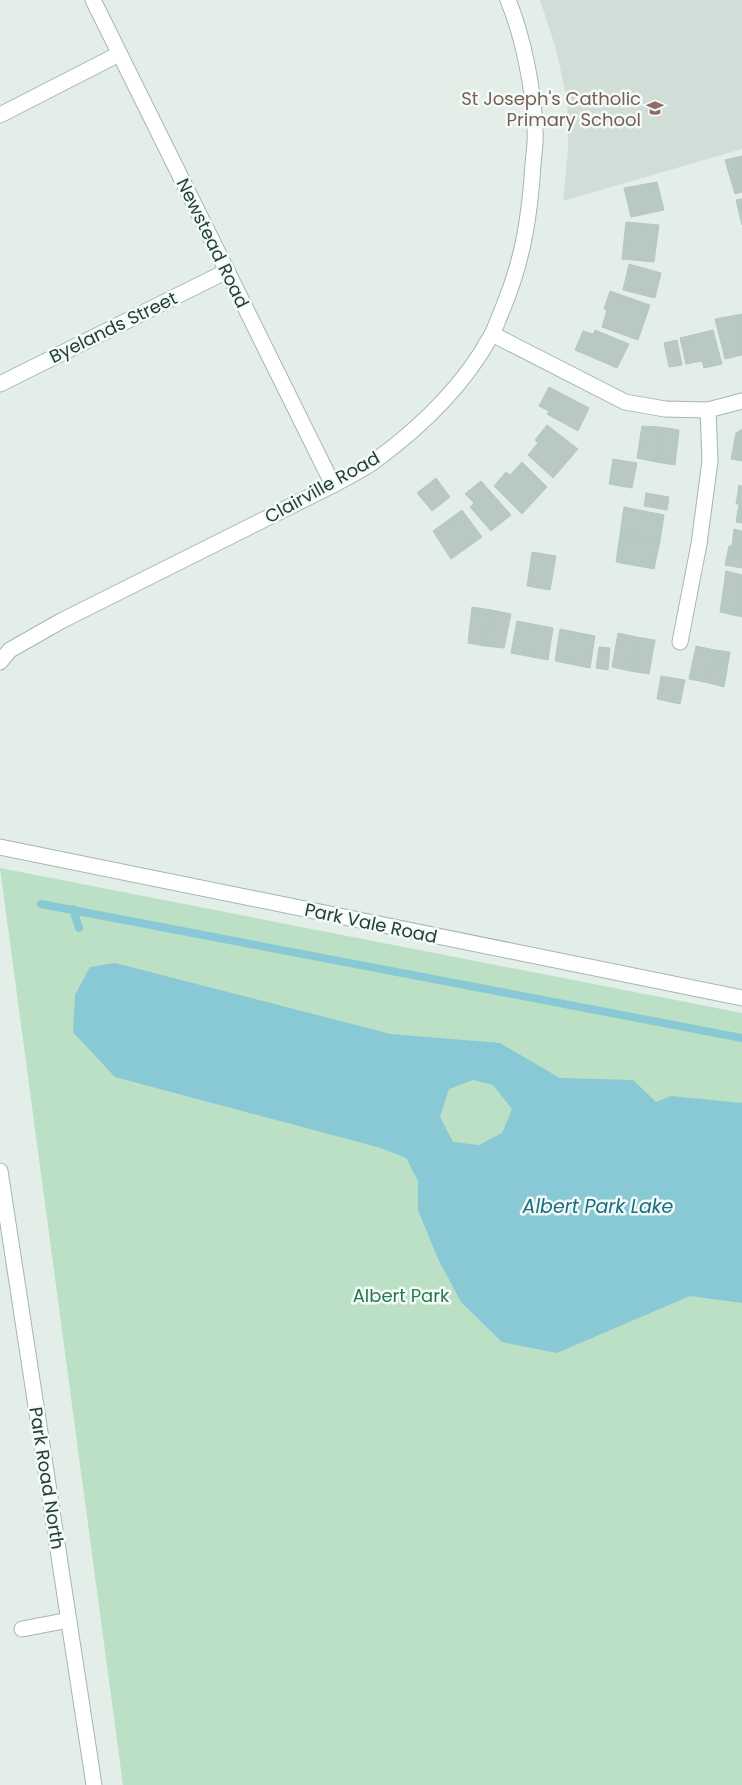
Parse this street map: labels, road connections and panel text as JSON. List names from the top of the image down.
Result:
{
  "streets": {
    "street": [
      "Newstead Road",
      "Byelands Street",
      "Clairville Road",
      "Park Vale Road",
      "Park Road North"
    ]
  },
  "crossings": [
    ["Newstead Road", "Byelands Street"],
    ["Newstead Road", "Clairville Road"]
  ],
  "water": ["Albert Park Lake"],
  "parks": ["Albert Park"],
  "places": {
    "school or university": ["St Joseph's Catholic Primary School"]
  }
}
